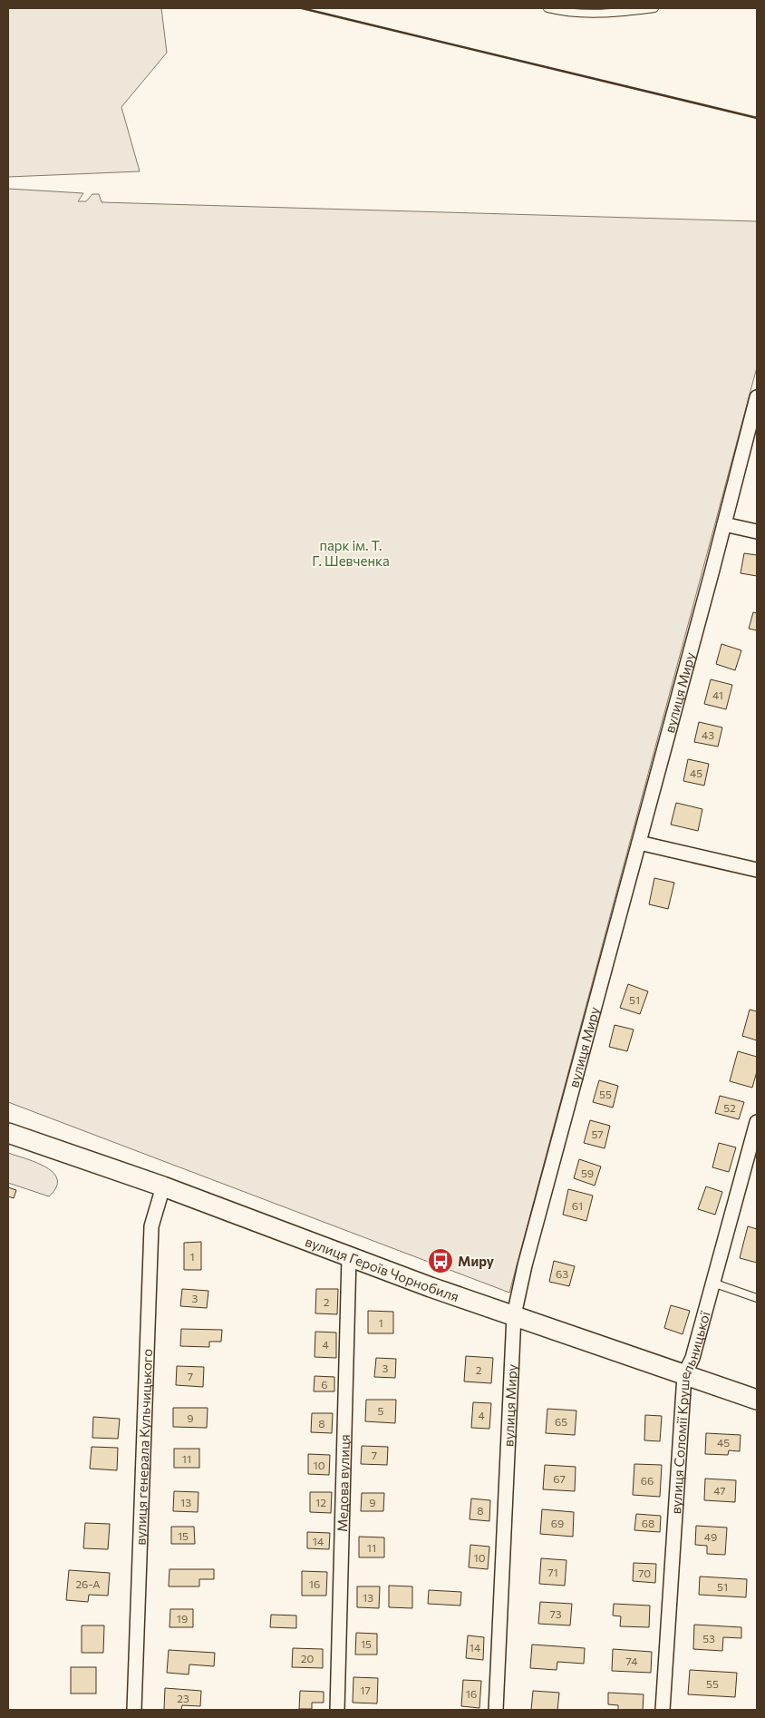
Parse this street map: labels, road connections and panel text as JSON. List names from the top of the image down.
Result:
{
  "streets": {
    "street": [
      "вулиця Миру",
      "вулиця Героїв Чорнобиля",
      "вулиця Соломії Крушельницької",
      "вулиця генерала Кульчицького",
      "Медова вулиця"
    ]
  },
  "crossings": [
    ["вулиця Миру", "вулиця Героїв Чорнобиля"],
    ["вулиця Героїв Чорнобиля", "вулиця Соломії Крушельницької"],
    ["вулиця Героїв Чорнобиля", "вулиця генерала Кульчицького"],
    ["вулиця Героїв Чорнобиля", "Медова вулиця"]
  ],
  "parks": ["парк ім. Т. Г. Шевченка"],
  "places": {
    "bus stop": ["Миру"]
  },
  "house_numbers": [
    "41",
    "43",
    "45",
    "51",
    "55",
    "52",
    "57",
    "59",
    "61",
    "1",
    "63",
    "3",
    "2",
    "1",
    "4",
    "3",
    "2",
    "7",
    "6",
    "5",
    "4",
    "9",
    "65",
    "8",
    "45",
    "7",
    "11",
    "10",
    "67",
    "66",
    "47",
    "13",
    "12",
    "9",
    "8",
    "69",
    "68",
    "15",
    "49",
    "14",
    "11",
    "10",
    "71",
    "70",
    "26-А",
    "16",
    "51",
    "13",
    "73",
    "19",
    "53",
    "15",
    "14",
    "20",
    "74",
    "55",
    "17",
    "16",
    "23"
  ]
}
